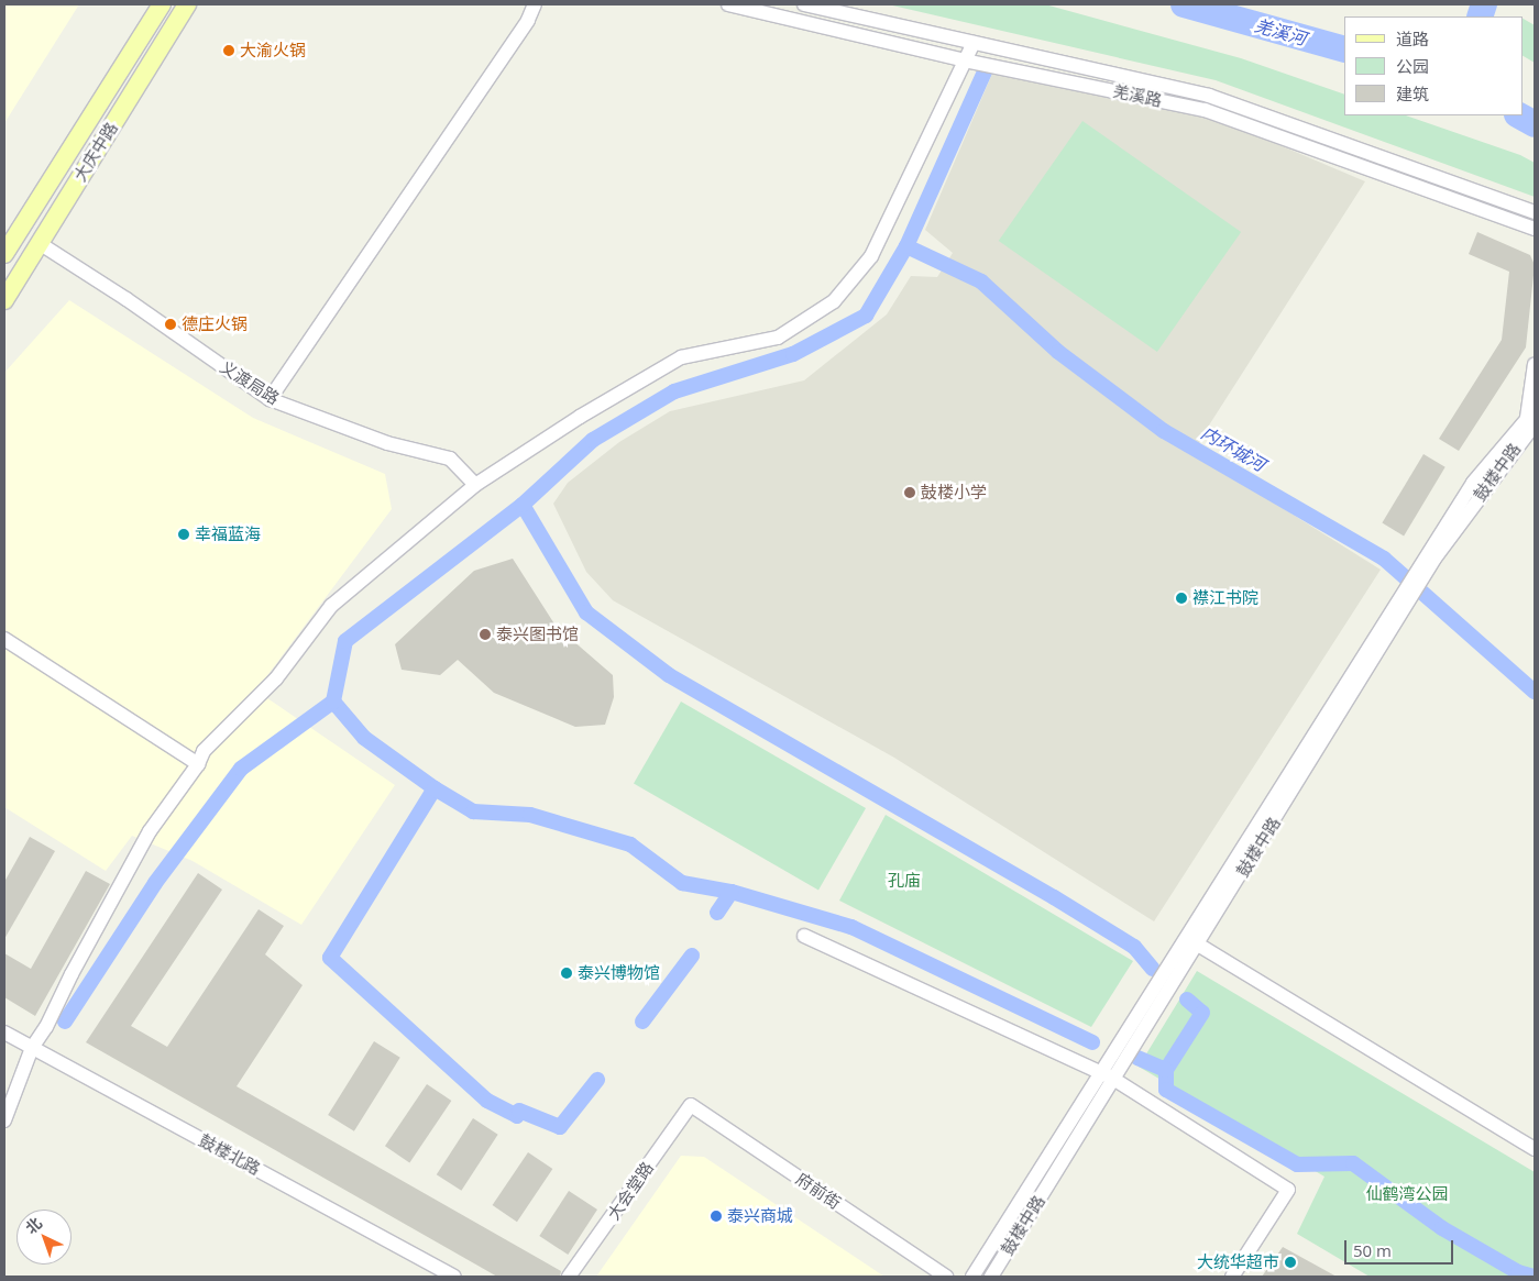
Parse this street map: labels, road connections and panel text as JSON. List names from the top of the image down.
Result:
{
  "streets": {
    "main road": ["大庆中路"],
    "street": [
      "羌溪路",
      "义渡局路",
      "鼓楼中路",
      "鼓楼北路",
      "大会堂路",
      "府前街"
    ]
  },
  "crossings": [
    ["大庆中路", "义渡局路"],
    ["大会堂路", "府前街"]
  ],
  "water": ["羌溪河", "内环城河"],
  "parks": ["孔庙", "仙鹤湾公园"],
  "places": [
    "大渝火锅",
    "德庄火锅",
    "鼓楼小学",
    "幸福蓝海",
    "襟江书院",
    "泰兴图书馆",
    "泰兴博物馆",
    "泰兴商城",
    "大统华超市"
  ],
  "legend": ["道路", "公园", "建筑"],
  "scale_bar": "50 m",
  "north": "top left"
}
